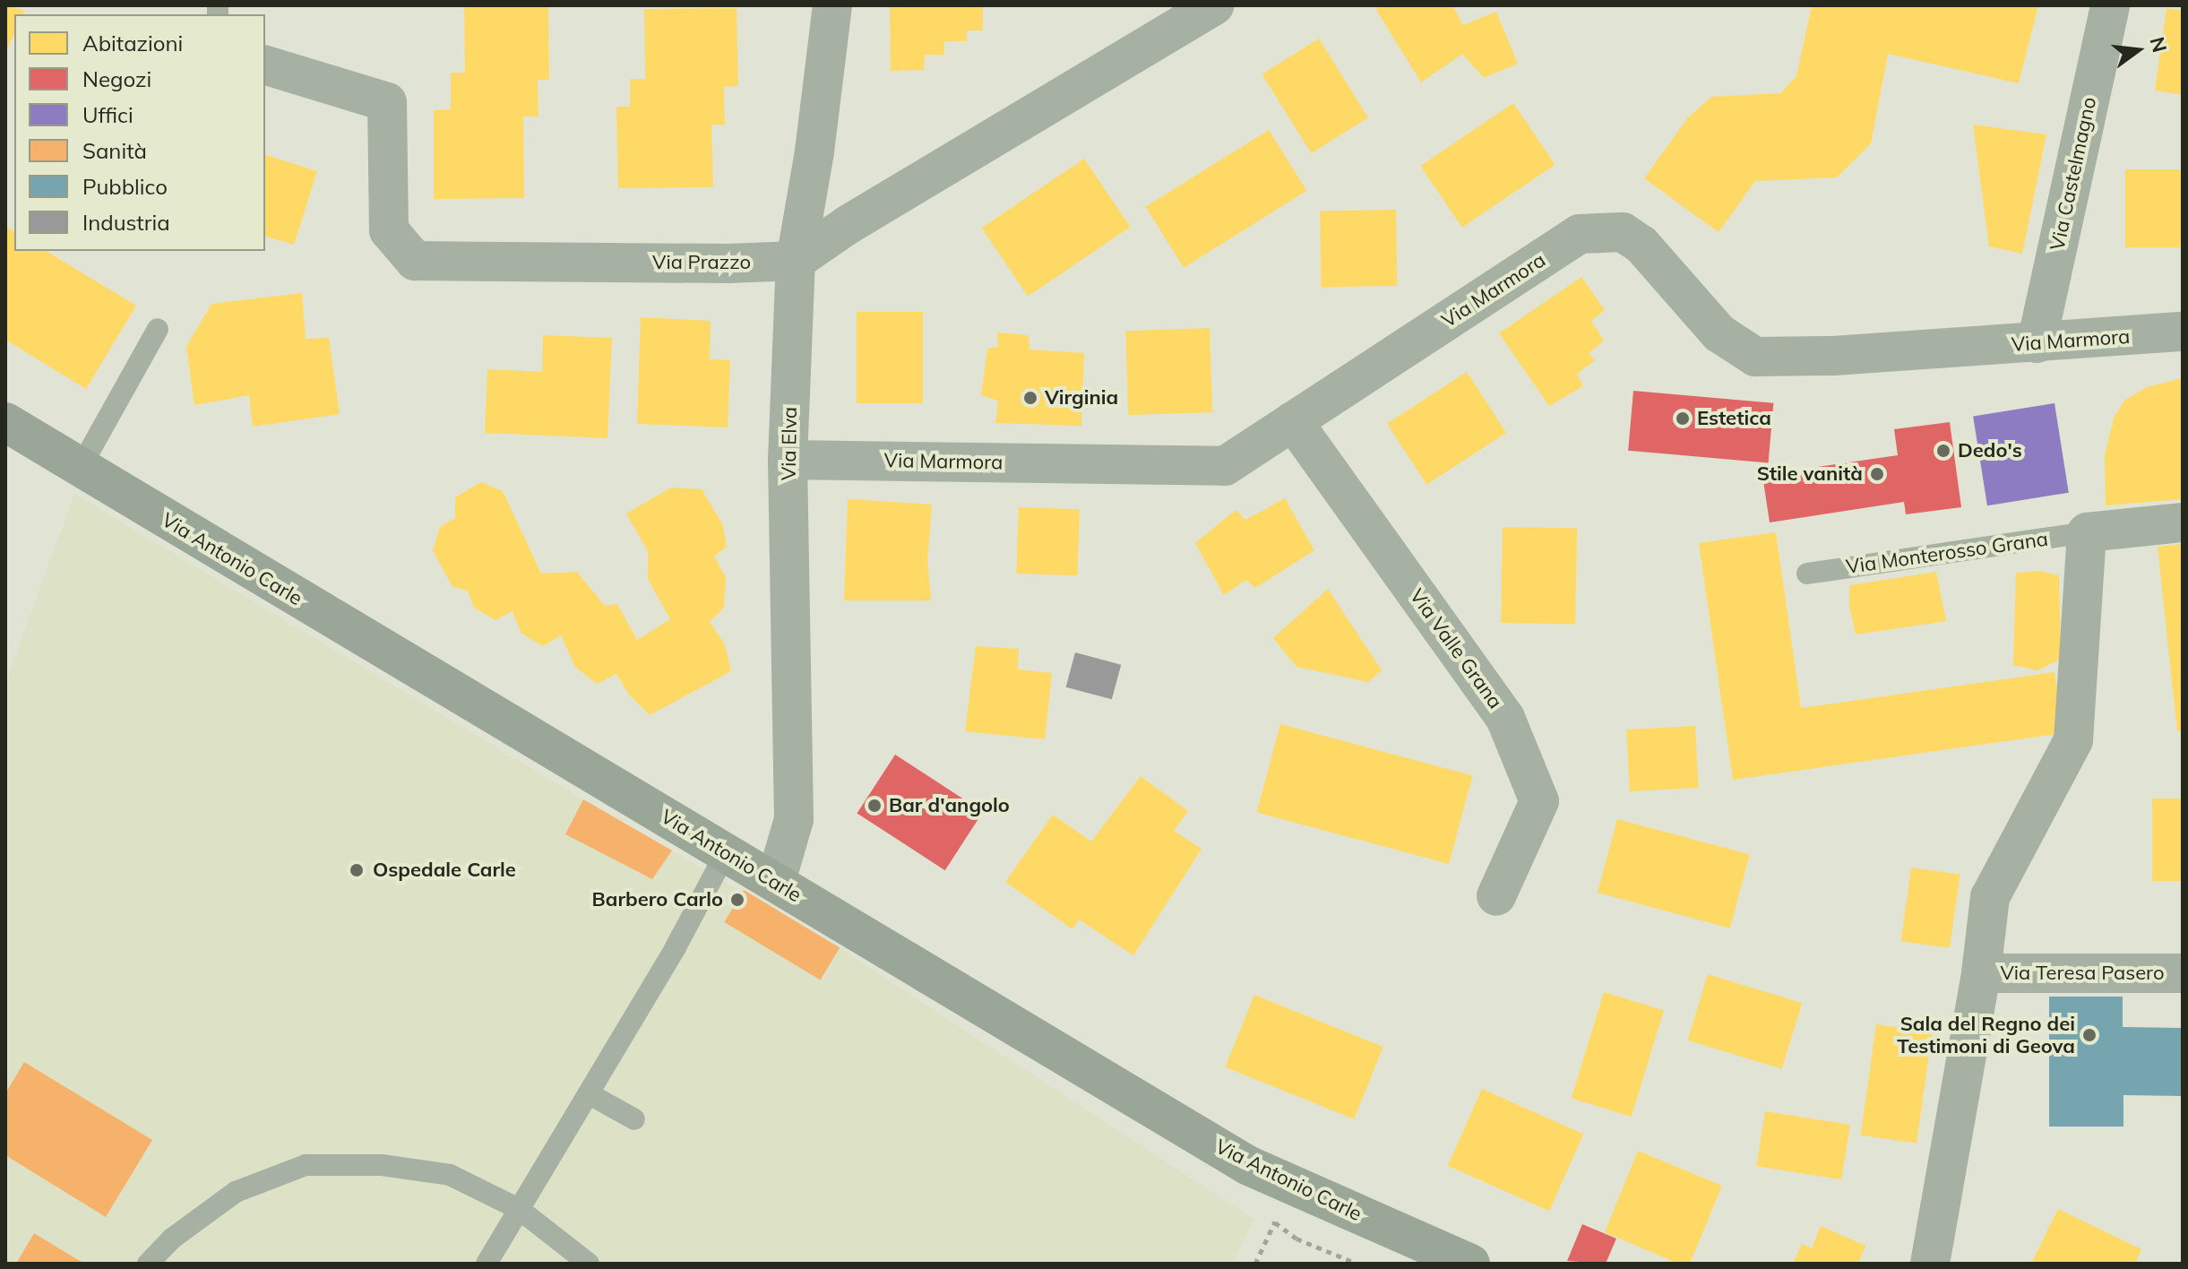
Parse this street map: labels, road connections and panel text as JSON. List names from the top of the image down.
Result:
{
  "streets": {
    "street": [
      "Via Castelmagno",
      "Via Prazzo",
      "Via Marmora",
      "Via Elva",
      "Via Monterosso Grana",
      "Via Antonio Carle",
      "Via Valle Grana",
      "Via Teresa Pasero"
    ]
  },
  "crossings": [
    ["Via Castelmagno", "Via Marmora"],
    ["Via Prazzo", "Via Elva"],
    ["Via Marmora", "Via Elva"],
    ["Via Marmora", "Via Valle Grana"],
    ["Via Elva", "Via Antonio Carle"]
  ],
  "places": [
    "Virginia",
    "Estetica",
    "Dedo's",
    "Stile vanità",
    "Bar d'angolo",
    "Ospedale Carle",
    "Barbero Carlo",
    "Sala del Regno dei Testimoni di Geova"
  ],
  "legend": [
    "Abitazioni",
    "Negozi",
    "Uffici",
    "Sanità",
    "Pubblico",
    "Industria"
  ],
  "north": "right"
}
